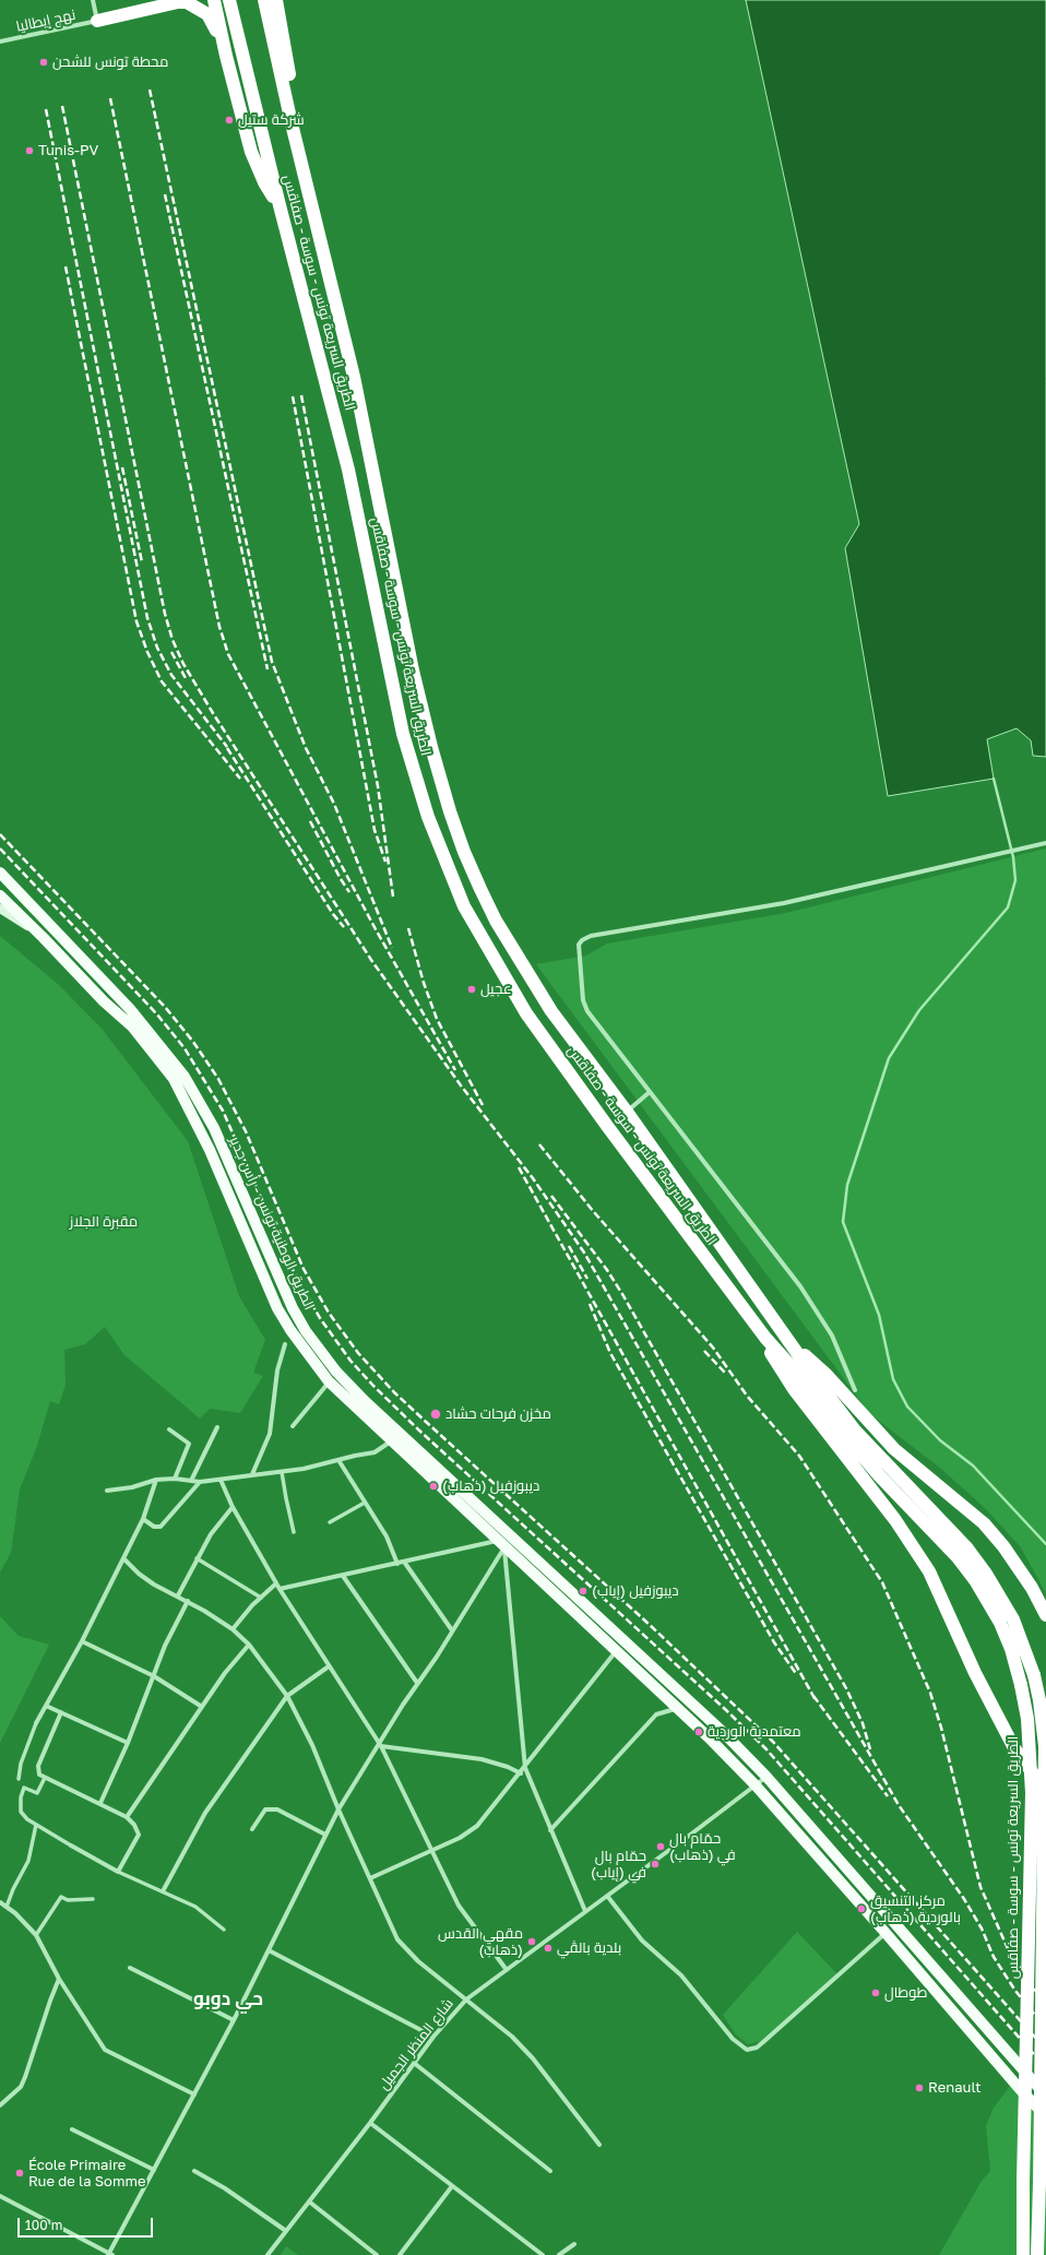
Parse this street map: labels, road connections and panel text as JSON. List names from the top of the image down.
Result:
{
  "streets": {
    "highway": ["الطريق السريعة تونس - سوسة - صفاقس"],
    "main road": ["الطريق الوطنية تونس - رأس جدير"],
    "street": ["نهج إيطاليا", "شارع المنظر الجميل"]
  },
  "crossings": [
    ["الطريق الوطنية تونس - رأس جدير", "شارع المنظر الجميل"]
  ],
  "districts": ["حي دوبو"],
  "parks": ["مقبرة الجلاز"],
  "places": [
    "محطة تونس للشحن",
    "شركة ستيل",
    "Tunis-PV",
    "عجيل",
    "مخزن فرحات حشاد",
    "ديبوزفيل (ذهاب)",
    "ديبوزفيل (إياب)",
    "معتمدية الوردية",
    "حمّام بال في (ذهاب)",
    "حمّام بال في (إياب)",
    "مركز التنسيق بالوردية (ذهاب)",
    "مقهي القدس (ذهاب)",
    "بلدية بالڤي",
    "طوطال",
    "Renault",
    "École Primaire Rue de la Somme"
  ],
  "scale_bar": "100 m"
}
